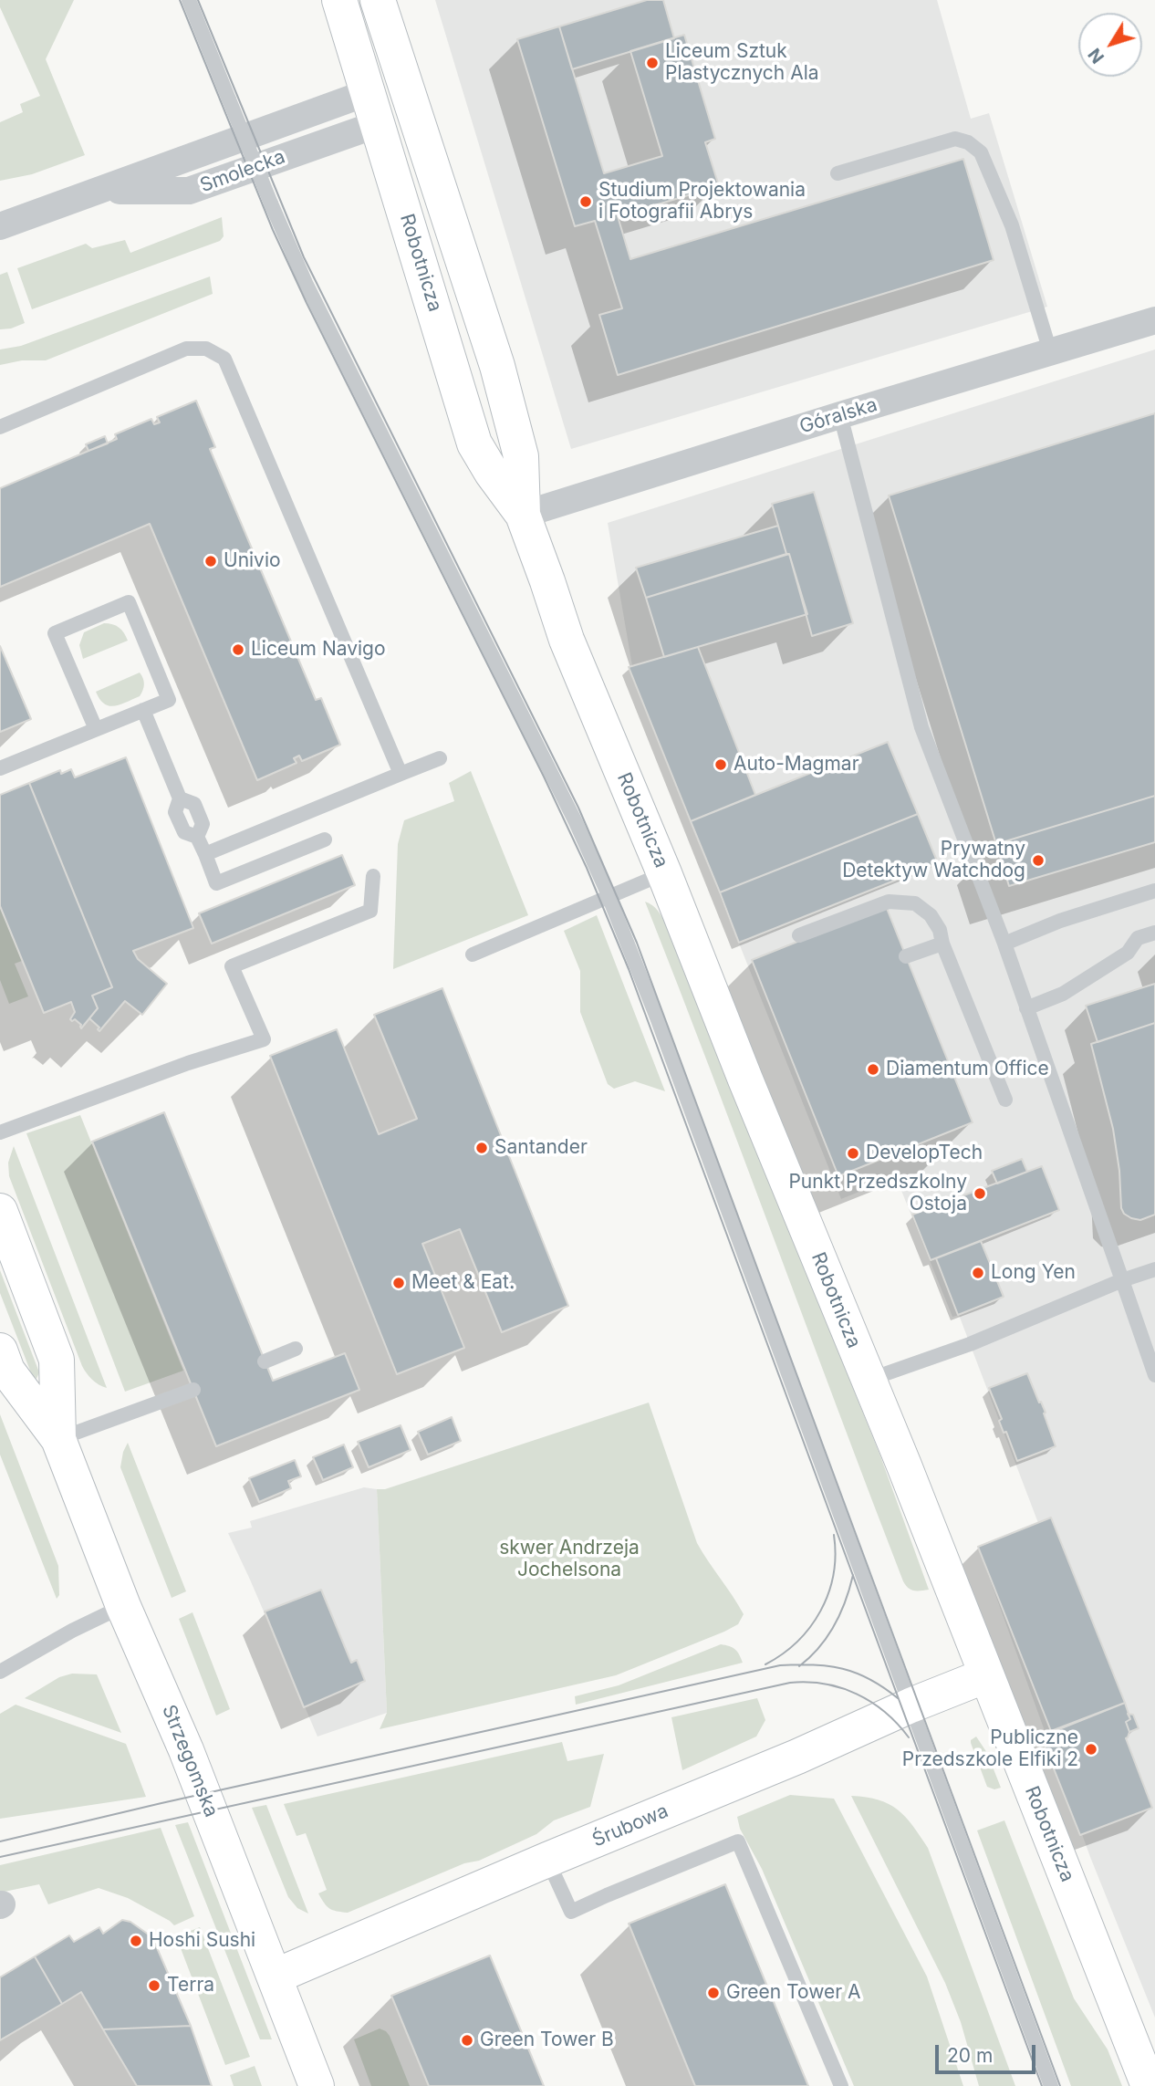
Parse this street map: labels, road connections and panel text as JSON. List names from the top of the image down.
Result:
{
  "streets": {
    "street": [
      "Smolecka",
      "Robotnicza",
      "Góralska",
      "Strzegomska",
      "Śrubowa"
    ]
  },
  "crossings": [
    ["Smolecka", "Robotnicza"],
    ["Robotnicza", "Góralska"],
    ["Robotnicza", "Śrubowa"],
    ["Strzegomska", "Śrubowa"]
  ],
  "parks": ["skwer Andrzeja Jochelsona"],
  "places": [
    "Liceum Sztuk Plastycznych Ala",
    "Studium Projektowania i Fotografii Abrys",
    "Univio",
    "Liceum Navigo",
    "Auto-Magmar",
    "Prywatny Detektyw Watchdog",
    "Diamentum Office",
    "Santander",
    "DevelopTech",
    "Punkt Przedszkolny Ostoja",
    "Long Yen",
    "Meet & Eat.",
    "Publiczne Przedszkole Elfiki 2",
    "Hoshi Sushi",
    "Terra",
    "Green Tower A",
    "Green Tower B"
  ],
  "scale_bar": "20 m",
  "north": "bottom left"
}
